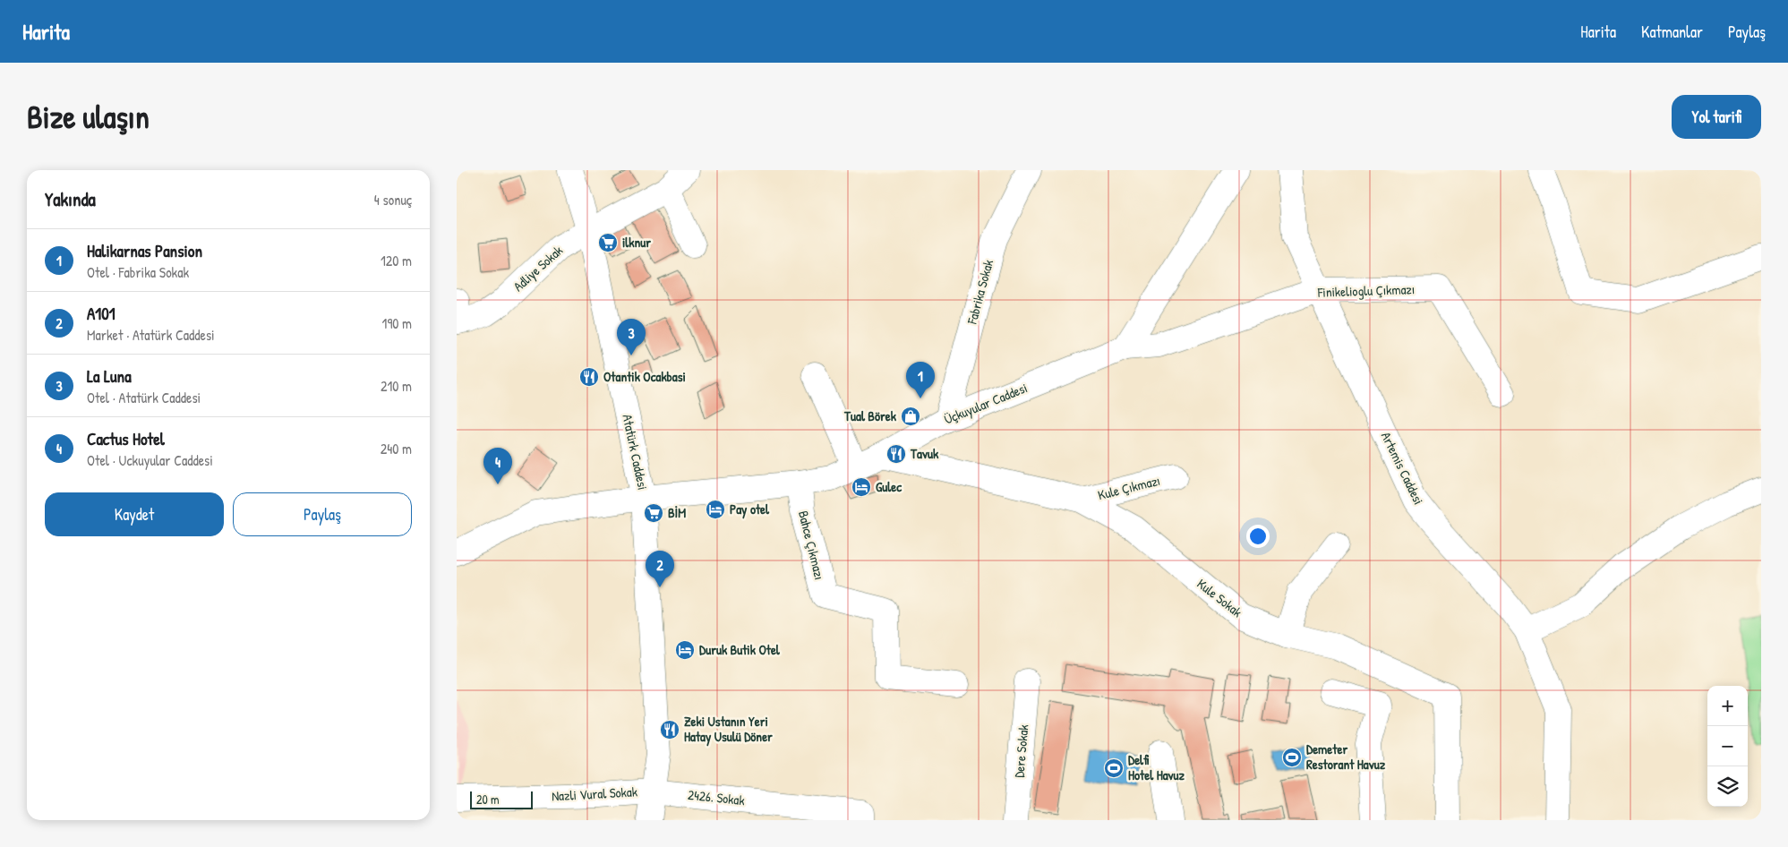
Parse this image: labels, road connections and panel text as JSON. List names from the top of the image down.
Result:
{
  "streets": {
    "street": [
      "Adliye Sokak",
      "Finikelioglu Çıkmazı",
      "Fabrika Sokak",
      "Üçkuyular Caddesi",
      "Atatürk Caddesi",
      "Artemis Caddesi",
      "Kule Çıkmazı",
      "Bahce Çıkmazı",
      "Kule Sokak",
      "Dere Sokak",
      "Nazli Vural Sokak",
      "2426. Sokak"
    ]
  },
  "crossings": [
    ["Adliye Sokak", "Atatürk Caddesi"],
    ["Finikelioglu Çıkmazı", "Üçkuyular Caddesi"],
    ["Finikelioglu Çıkmazı", "Artemis Caddesi"],
    ["Fabrika Sokak", "Üçkuyular Caddesi"],
    ["Üçkuyular Caddesi", "Atatürk Caddesi"],
    ["Üçkuyular Caddesi", "Bahce Çıkmazı"],
    ["Üçkuyular Caddesi", "Kule Sokak"],
    ["Atatürk Caddesi", "Nazli Vural Sokak"],
    ["Atatürk Caddesi", "2426. Sokak"],
    ["Kule Çıkmazı", "Kule Sokak"],
    ["Nazli Vural Sokak", "2426. Sokak"]
  ],
  "places": {
    "supermarket": ["ilknur", "BİM"],
    "restaurant": ["Otantik Ocakbasi", "Tavuk", "Zeki Ustanın Yeri Hatay Usulü Döner"],
    "shop": ["Tual Börek"],
    "hotel": ["Gulec", "Pay otel", "Duruk Butik Otel"],
    "sports": ["Demeter Restorant Havuz", "Delfi Hotel Havuz"]
  },
  "scale_bar": "20 m",
  "page": {
    "header": "Harita",
    "nav": ["Harita", "Katmanlar", "Paylaş"],
    "buttons": [
      "Yol tarifi",
      ["Kaydet", "Paylaş"]
    ],
    "title": "Bize ulaşın",
    "heading": ["Yakında", "4 sonuç"],
    "list": [
      {
        "mark": "1",
        "name": "Halikarnas Pansion",
        "note": "Otel · Fabrika Sokak",
        "value": "120 m"
      },
      {
        "mark": "2",
        "name": "A101",
        "note": "Market · Atatürk Caddesi",
        "value": "190 m"
      },
      {
        "mark": "3",
        "name": "La Luna",
        "note": "Otel · Atatürk Caddesi",
        "value": "210 m"
      },
      {
        "mark": "4",
        "name": "Cactus Hotel",
        "note": "Otel · Uckuyular Caddesi",
        "value": "240 m"
      }
    ],
    "pins": [
      "3",
      "1",
      "4",
      "2"
    ],
    "map_buttons": ["+", "−"],
    "scale": "20 m"
  }
}
